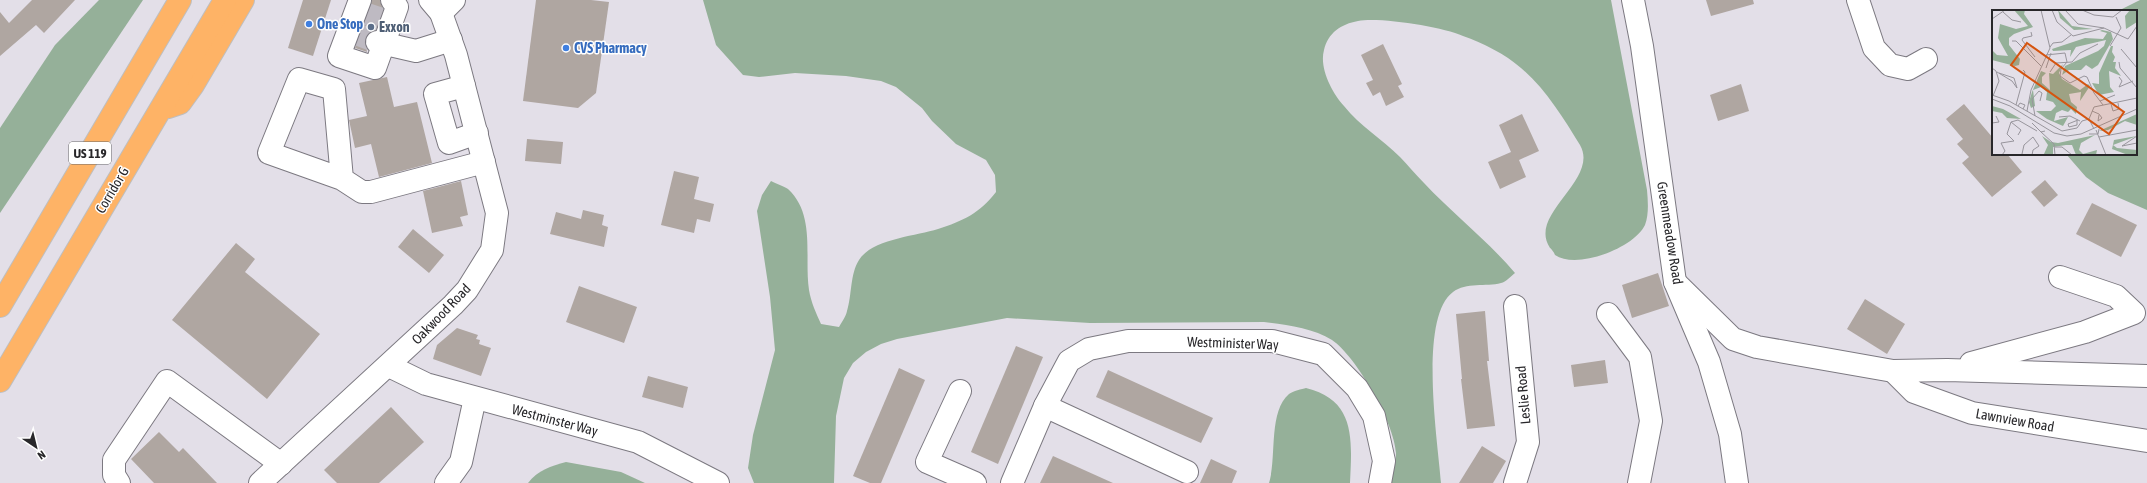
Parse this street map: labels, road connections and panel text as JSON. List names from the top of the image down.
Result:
{
  "streets": {
    "highway": ["US 119", "Corridor G"],
    "street": [
      "Greenmeadow Road",
      "Oakwood Road",
      "Westminister Way",
      "Leslie Road",
      "Westminster Way",
      "Lawnview Road"
    ]
  },
  "crossings": [
    ["Oakwood Road", "Westminster Way"]
  ],
  "places": ["One Stop", "Exxon", "CVS Pharmacy"],
  "north": "bottom right"
}
